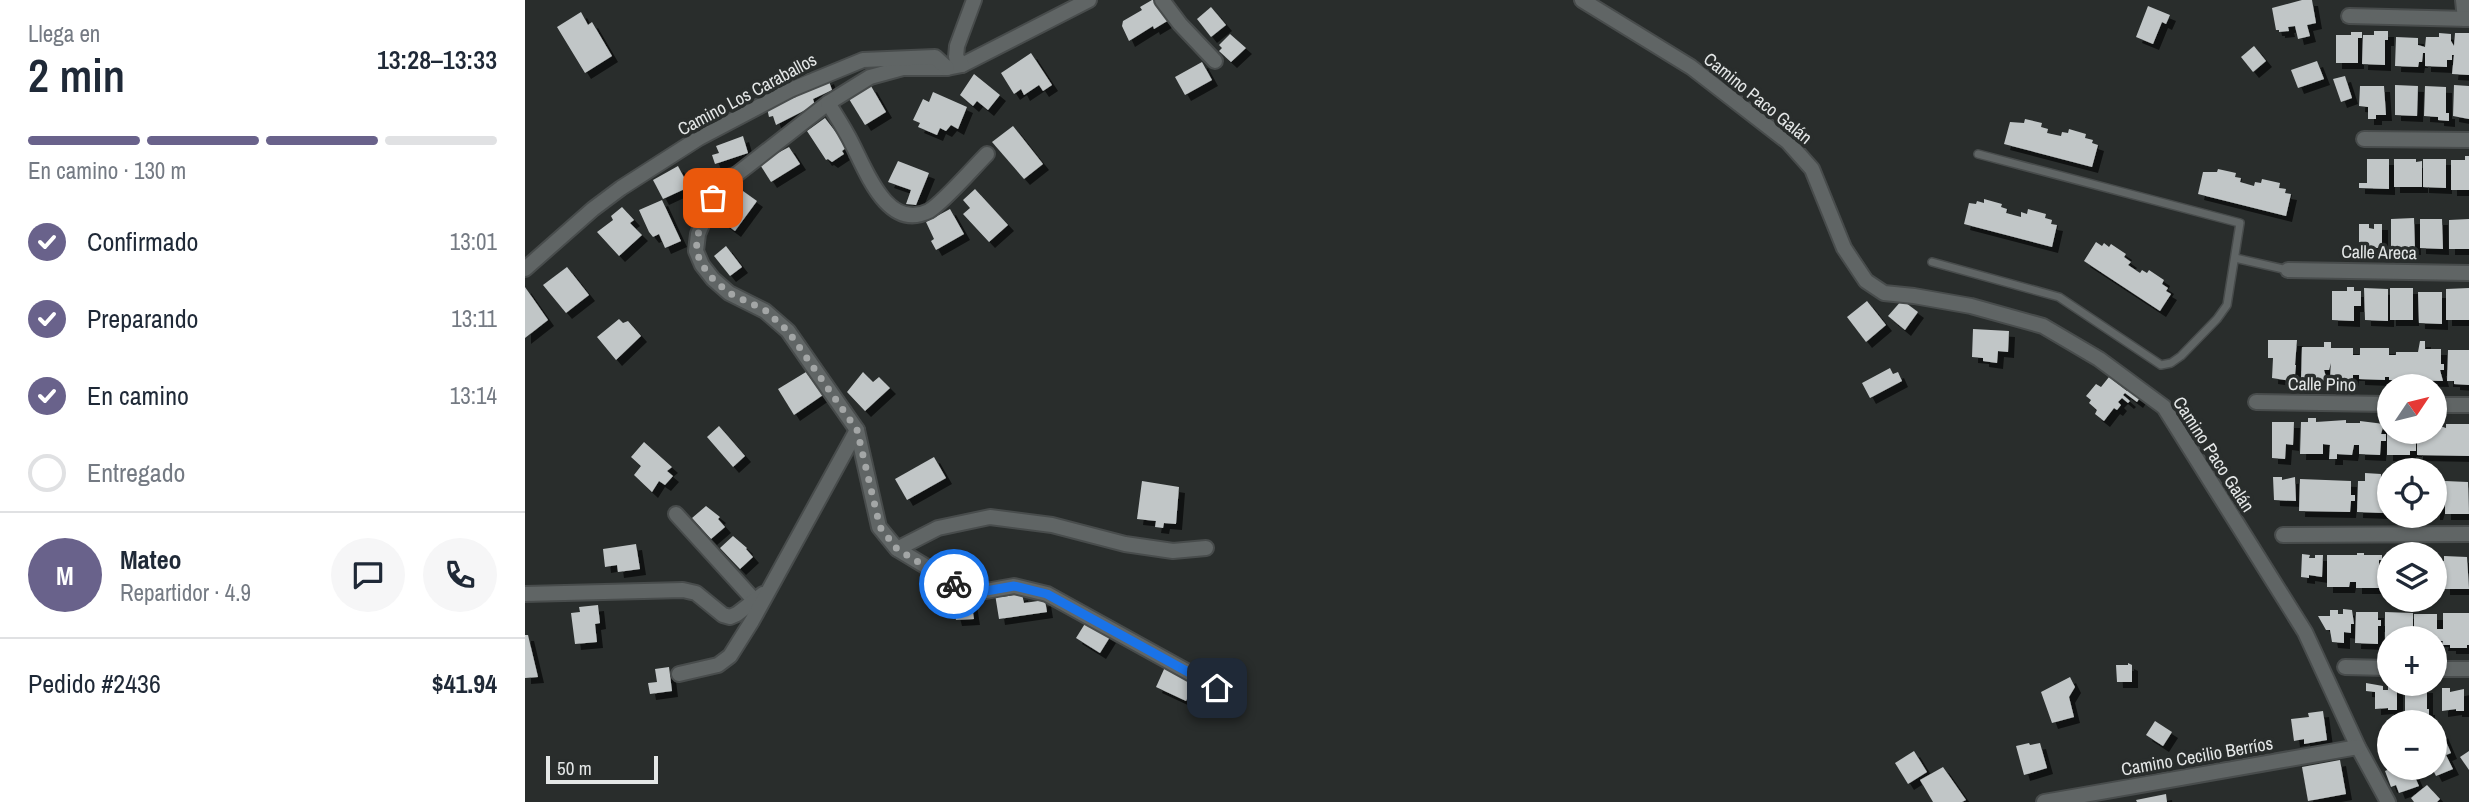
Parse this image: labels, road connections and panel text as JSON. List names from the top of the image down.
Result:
{
  "streets": {
    "street": [
      "Camino Los Caraballos",
      "Camino Paco Galán",
      "Calle Areca",
      "Calle Pino",
      "Camino Cecilio Berríos"
    ]
  },
  "crossings": [
    ["Camino Paco Galán", "Camino Cecilio Berríos"]
  ],
  "scale_bar": "50 m",
  "north": "top right",
  "page": {
    "heading": ["2 min", "Llega en", "13:28–13:33"],
    "panel": [
      "Mateo",
      "Repartidor · 4.9",
      "Pedido #2436",
      "$41.94"
    ],
    "bar": "En camino · 130 m",
    "list": [
      ["Confirmado", "13:01"],
      ["Preparando", "13:11"],
      ["En camino", "13:14"],
      "Entregado"
    ],
    "map_buttons": ["+", "−"],
    "round": "M",
    "scale": "50 m"
  }
}
